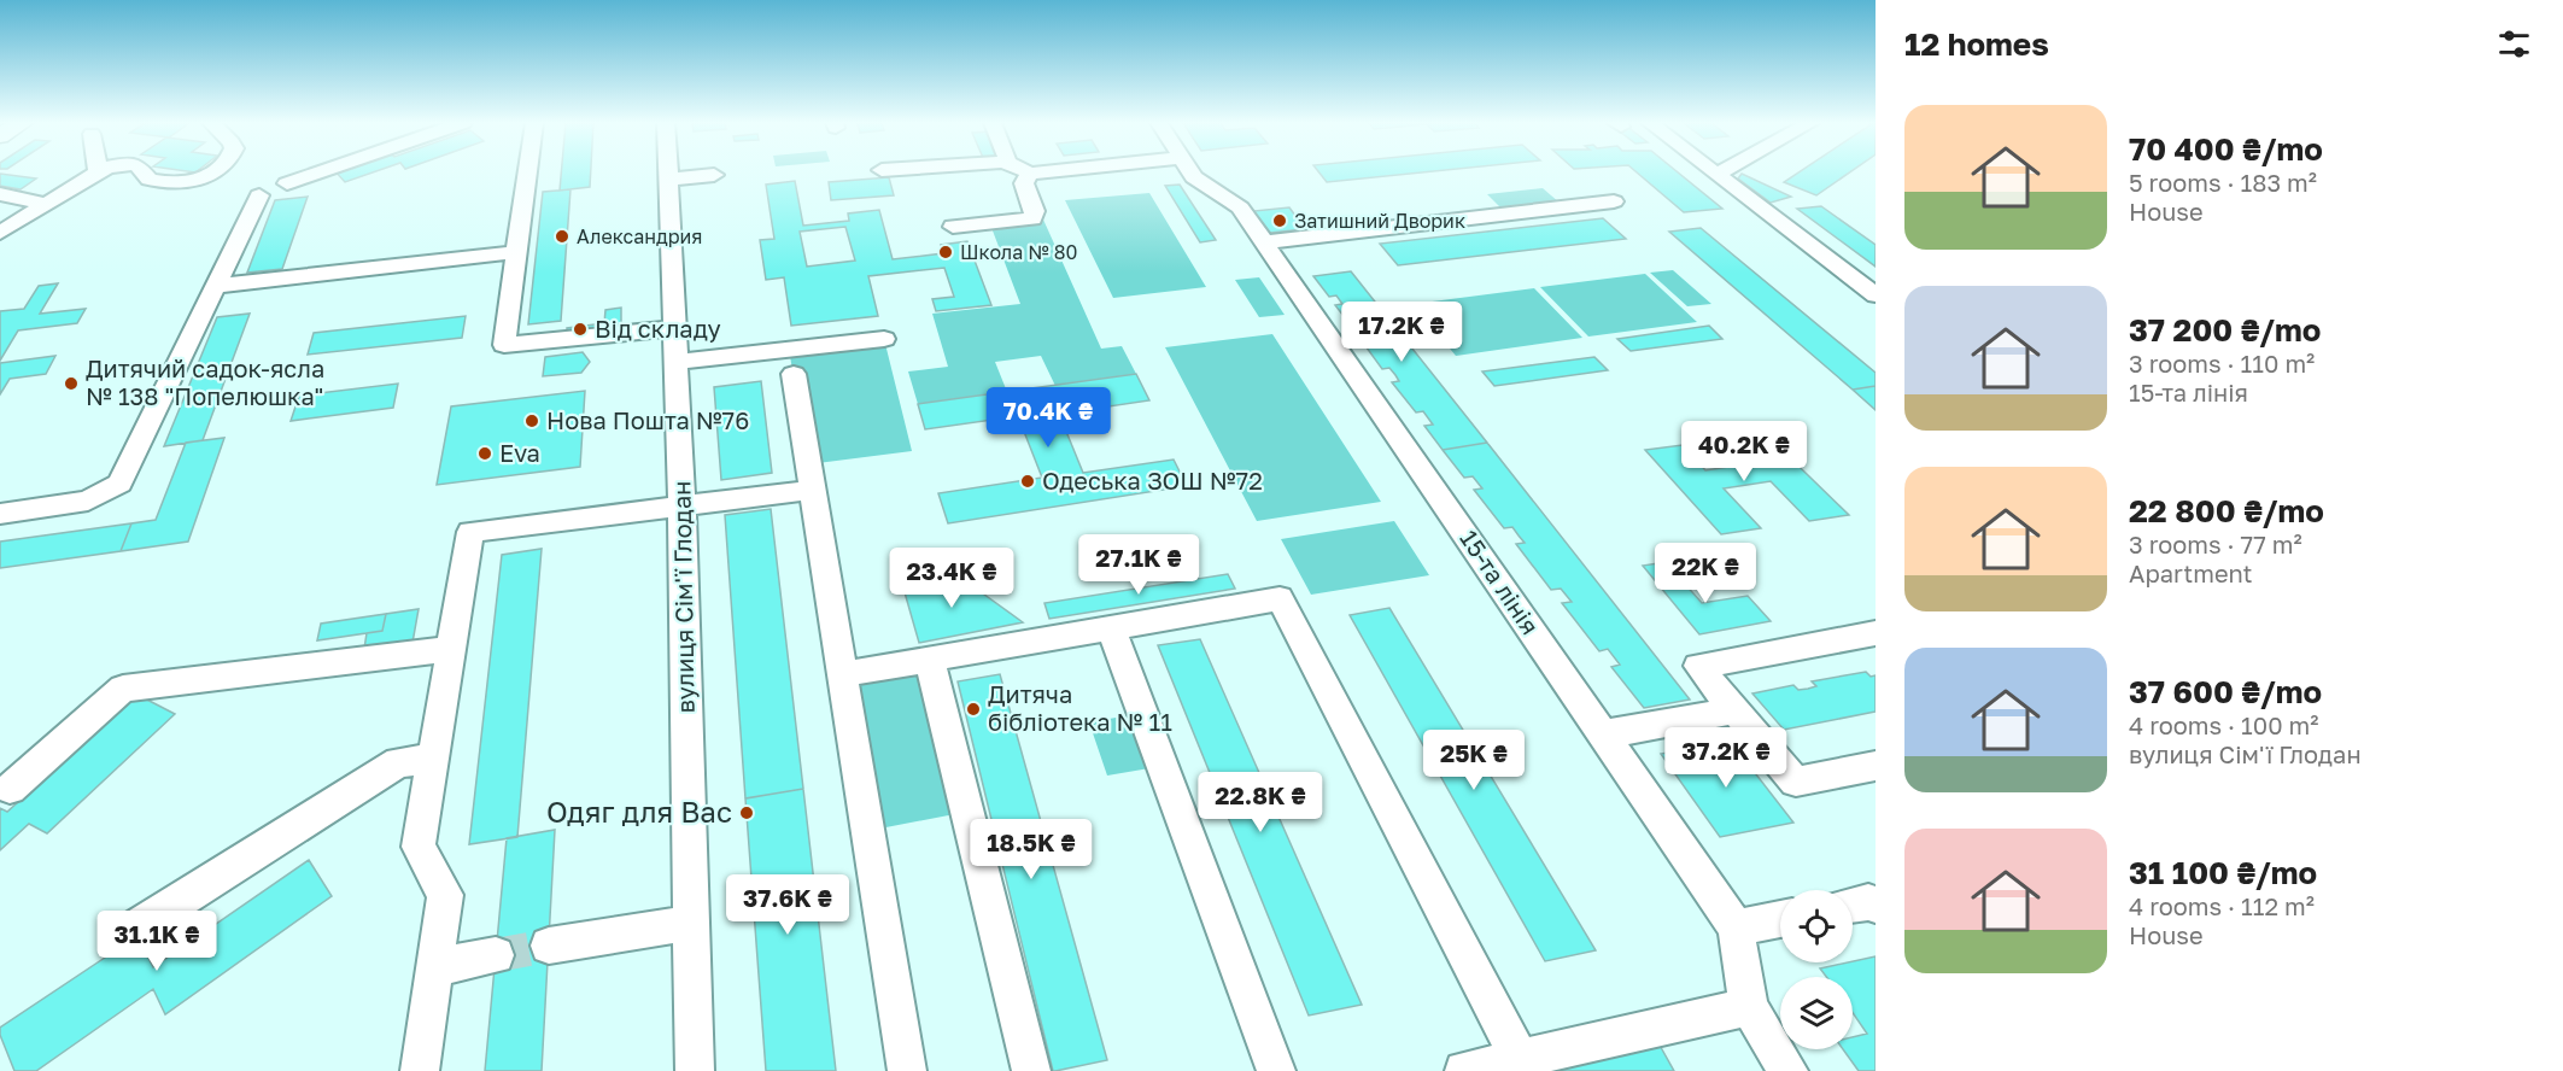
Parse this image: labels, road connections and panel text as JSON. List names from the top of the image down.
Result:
{
  "streets": {
    "street": ["15-та лінія", "вулиця Сім'ї Глодан"]
  },
  "places": [
    "Затишний Дворик",
    "Александрия",
    "Школа № 80",
    "Від складу",
    "Дитячий садок-ясла № 138 \"Попелюшка\"",
    "Нова Пошта №76",
    "Eva",
    "Одеська ЗОШ №72",
    "Дитяча бібліотека № 11",
    "Одяг для Вас"
  ],
  "page": {
    "heading": "12 homes",
    "list": [
      {
        "name": "70 400 ₴/mo",
        "note": "5 rooms · 183 m² · House"
      },
      {
        "name": "37 200 ₴/mo",
        "note": "3 rooms · 110 m² · 15-та лінія"
      },
      {
        "name": "22 800 ₴/mo",
        "note": "3 rooms · 77 m² · Apartment"
      },
      {
        "name": "37 600 ₴/mo",
        "note": "4 rooms · 100 m² · вулиця Сім'ї Глодан"
      },
      {
        "name": "31 100 ₴/mo",
        "note": "4 rooms · 112 m² · House"
      }
    ],
    "price": [
      "17.2K ₴",
      "70.4K ₴",
      "40.2K ₴",
      "27.1K ₴",
      "22K ₴",
      "23.4K ₴",
      "37.2K ₴",
      "25K ₴",
      "22.8K ₴",
      "18.5K ₴",
      "37.6K ₴",
      "31.1K ₴"
    ]
  }
}
